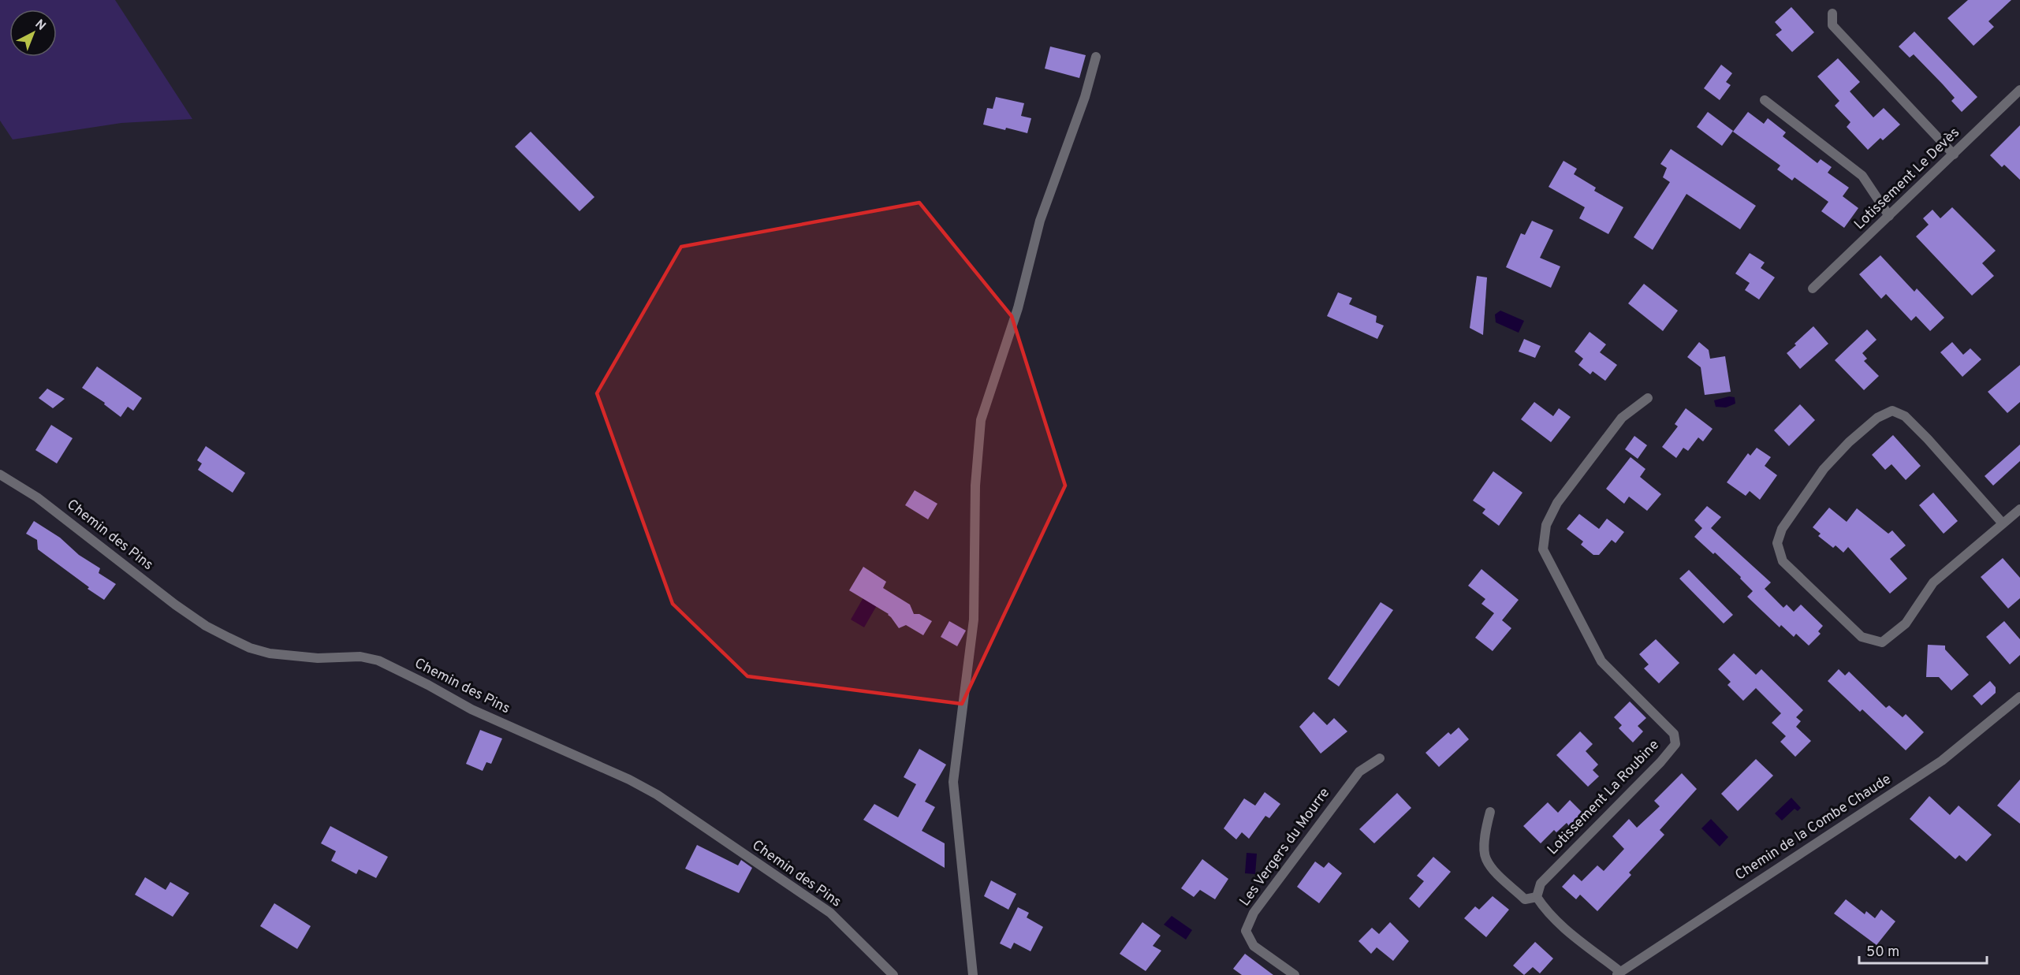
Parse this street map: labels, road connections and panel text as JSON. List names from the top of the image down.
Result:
{
  "streets": {
    "street": [
      "Lotissement Le Devès",
      "Chemin des Pins",
      "Lotissement La Roubine",
      "Chemin de la Combe Chaude",
      "Les Vergers du Mourre"
    ]
  },
  "scale_bar": "50 m",
  "north": "top right"
}
